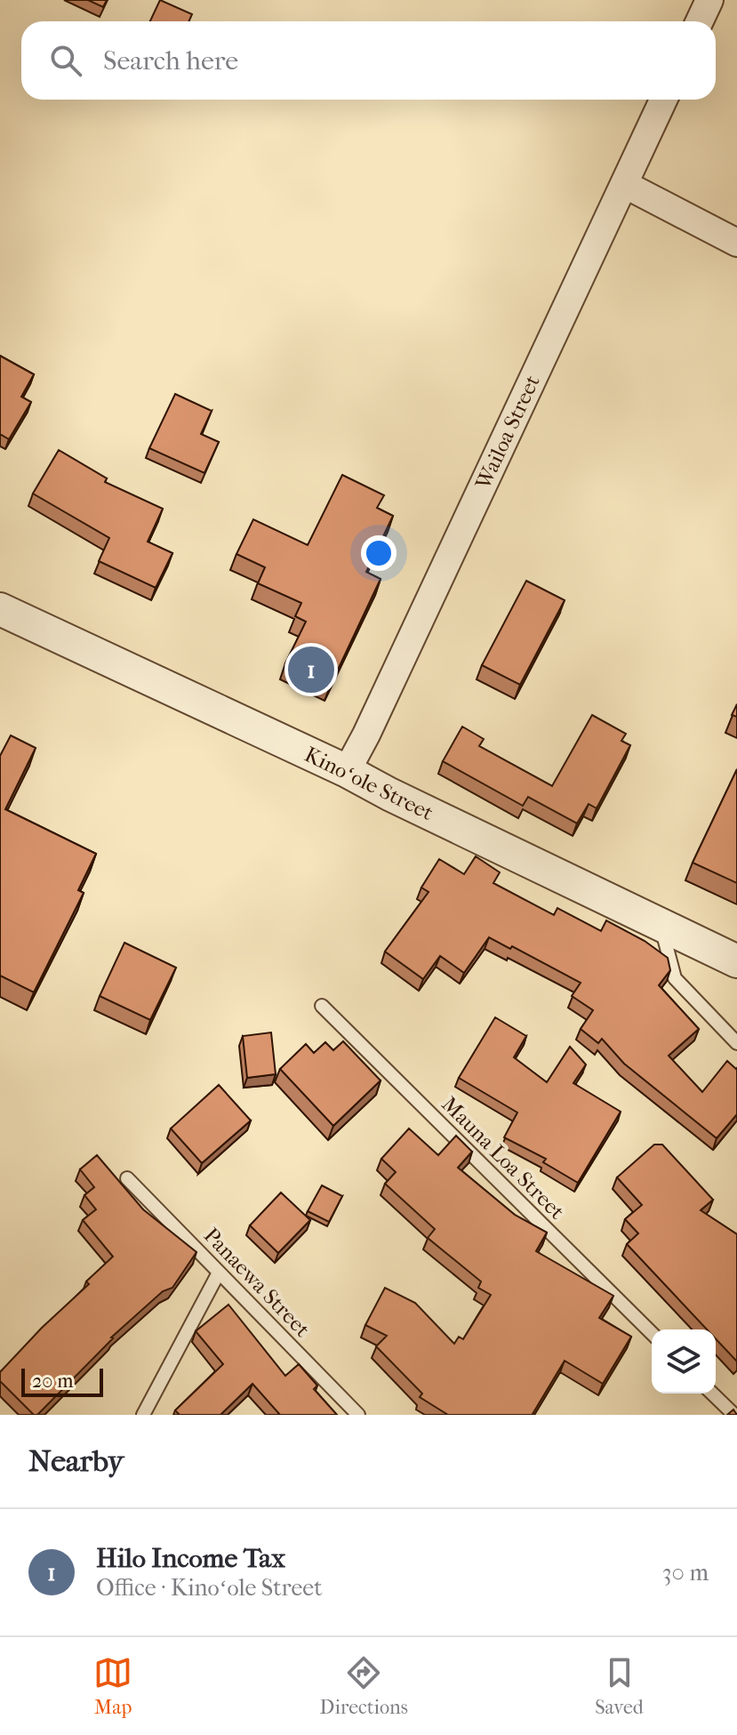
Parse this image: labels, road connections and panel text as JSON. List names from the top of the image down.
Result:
{
  "streets": {
    "street": ["Wailoa Street", "Kinoʻole Street"],
    "lane": ["Mauna Loa Street", "Panaewa Street"]
  },
  "crossings": [
    ["Wailoa Street", "Kinoʻole Street"]
  ],
  "scale_bar": "20 m",
  "page": {
    "search": "Search here",
    "pins": "1",
    "scale": "20 m",
    "heading": "Nearby",
    "list": [
      {
        "mark": "1",
        "name": "Hilo Income Tax",
        "note": "Office · Kinoʻole Street",
        "value": "30 m"
      }
    ],
    "nav": ["Map", "Directions", "Saved"]
  }
}
